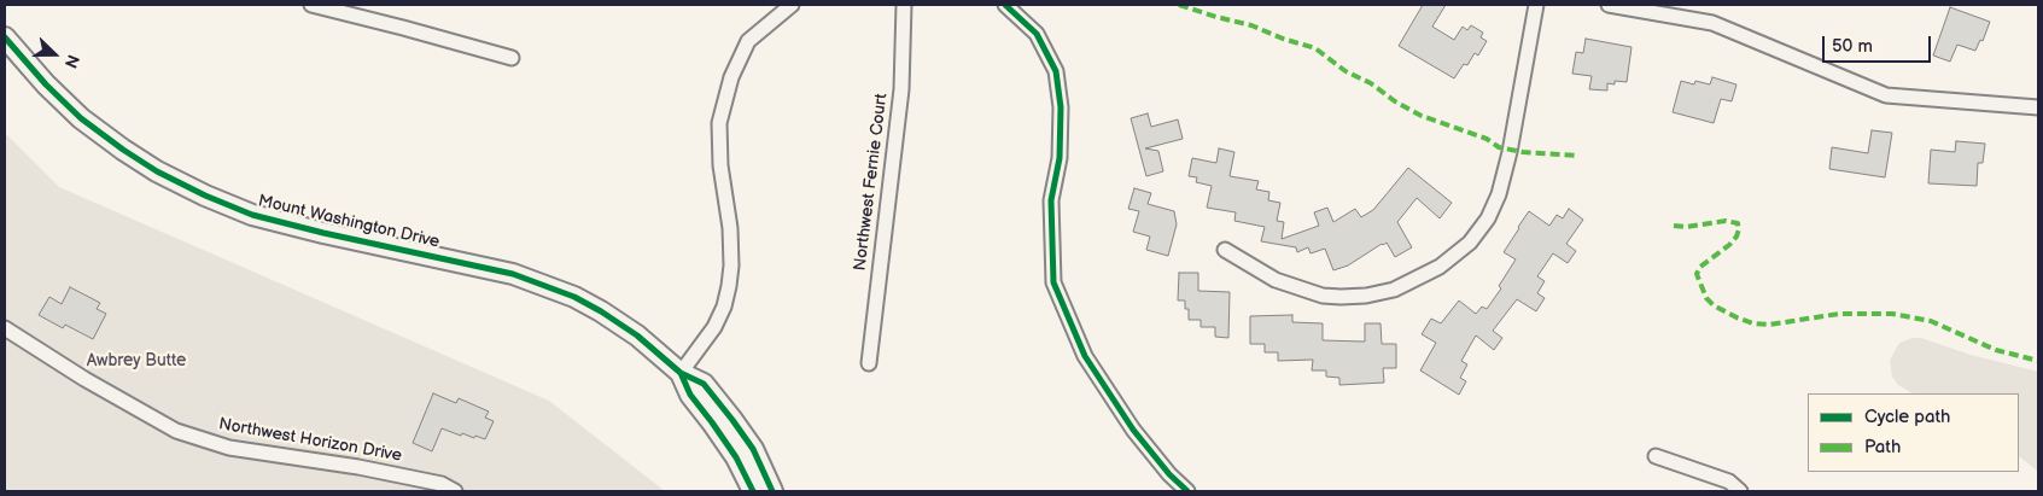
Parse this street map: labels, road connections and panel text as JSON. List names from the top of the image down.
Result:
{
  "streets": {
    "main road": ["Mount Washington Drive"],
    "street": ["Northwest Fernie Court", "Northwest Horizon Drive"]
  },
  "parks": ["Awbrey Butte"],
  "legend": ["Cycle path", "Path"],
  "scale_bar": "50 m",
  "north": "right"
}
